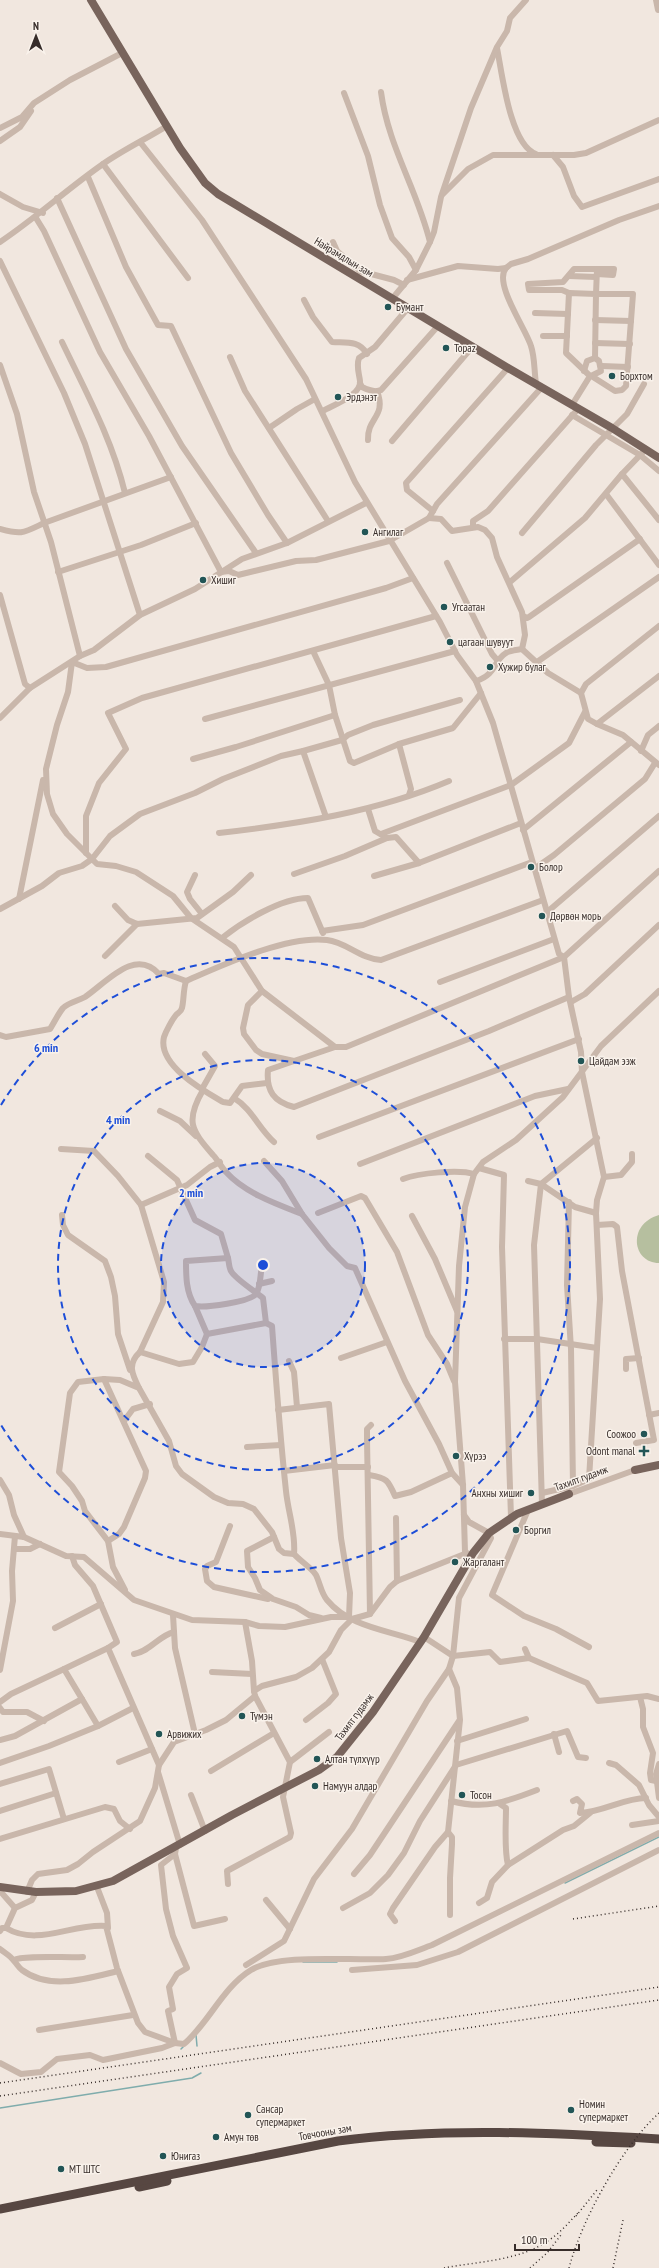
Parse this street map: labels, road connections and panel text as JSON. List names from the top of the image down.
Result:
{
  "streets": {
    "highway": ["Товчооны зам"],
    "main road": ["Найрамдлын зам", "Тахилт гудамж"]
  },
  "places": {
    "other": [
      "Бумант",
      "Topaz",
      "Борхтом",
      "Эрдэнэт",
      "Ангилаг",
      "Хишиг",
      "Угсаатан",
      "цагаан шувуут",
      "Хужир булаг",
      "Болор",
      "Дөрвөн морь",
      "Цайдам ээж",
      "Соожоо",
      "Хүрээ",
      "Анхны хишиг",
      "Боргил",
      "Жаргалант",
      "Түмэн",
      "Арвижих",
      "Алтан түлхүүр",
      "Намуун алдар",
      "Тосон",
      "Номин супермаркет",
      "Сансар супермаркет",
      "Амун төв",
      "Юнигаз",
      "MT ШТС"
    ],
    "health": ["Odont manal"]
  },
  "scale_bar": "100 m",
  "north": "top",
  "rings": ["6 min", "4 min", "2 min"]
}
